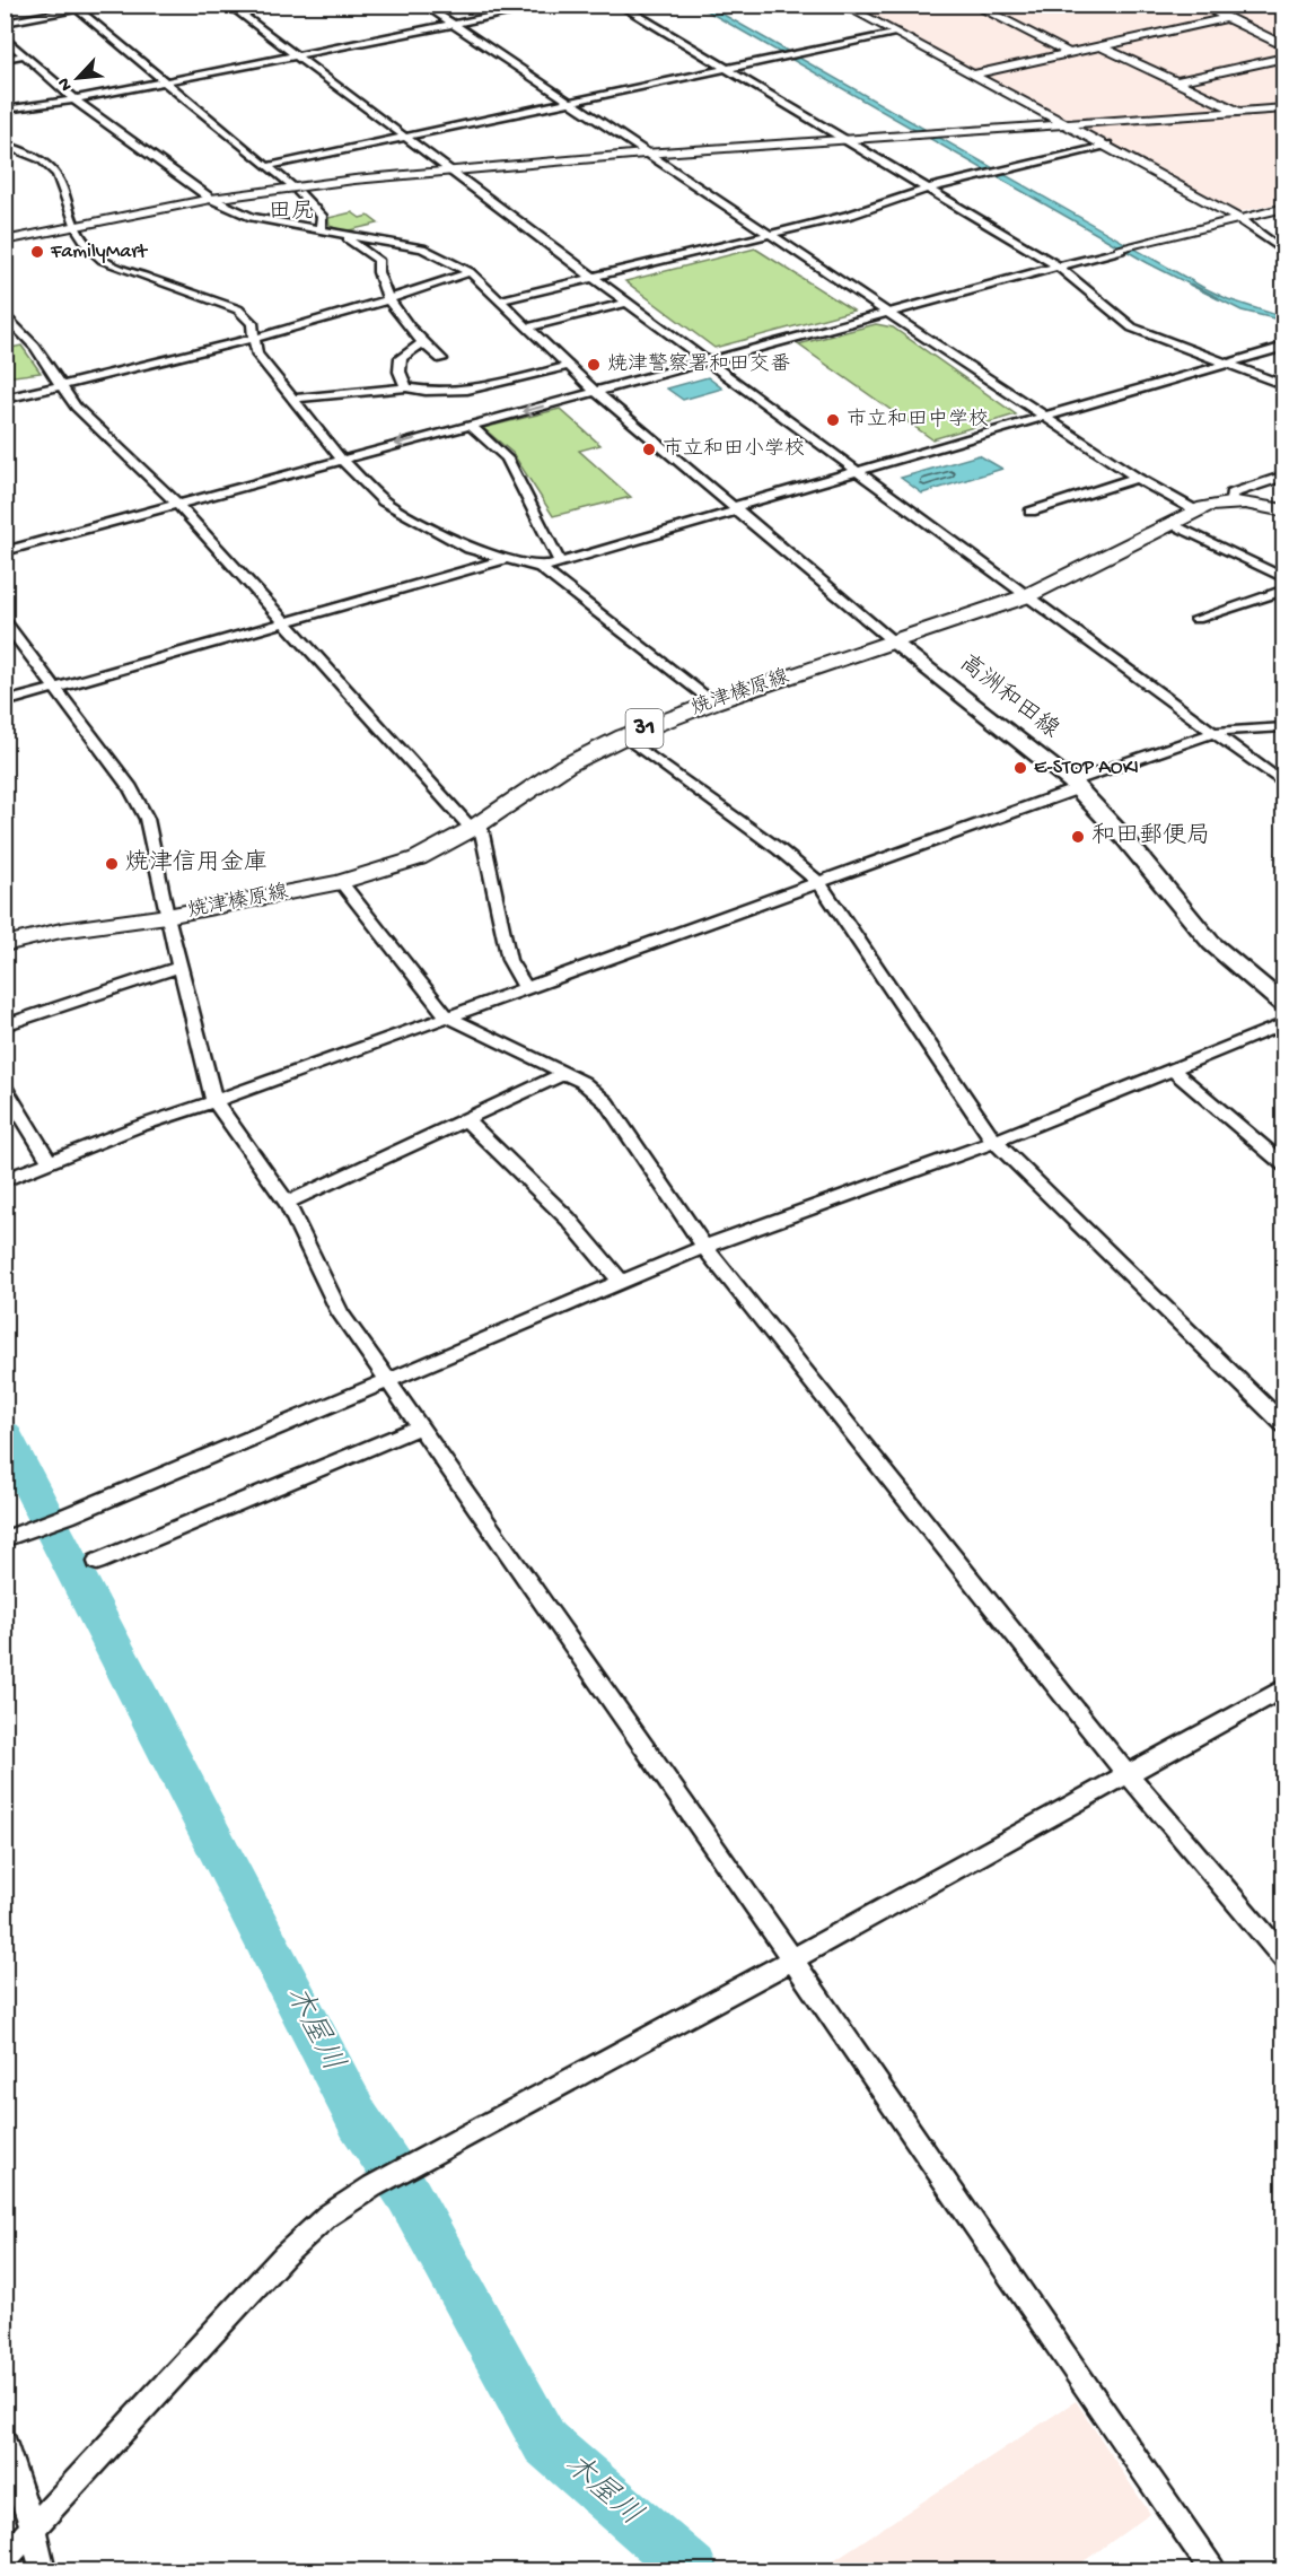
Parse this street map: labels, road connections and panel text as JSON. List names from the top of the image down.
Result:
{
  "streets": {
    "main road": ["焼津榛原線", "高洲和田線", "31"]
  },
  "crossings": [
    ["焼津榛原線", "高洲和田線"]
  ],
  "districts": ["田尻"],
  "water": ["木屋川"],
  "places": [
    "FamilyMart",
    "焼津警察署和田交番",
    "市立和田中学校",
    "市立和田小学校",
    "E-STOP AOKI",
    "和田郵便局",
    "焼津信用金庫"
  ],
  "north": "bottom left"
}
